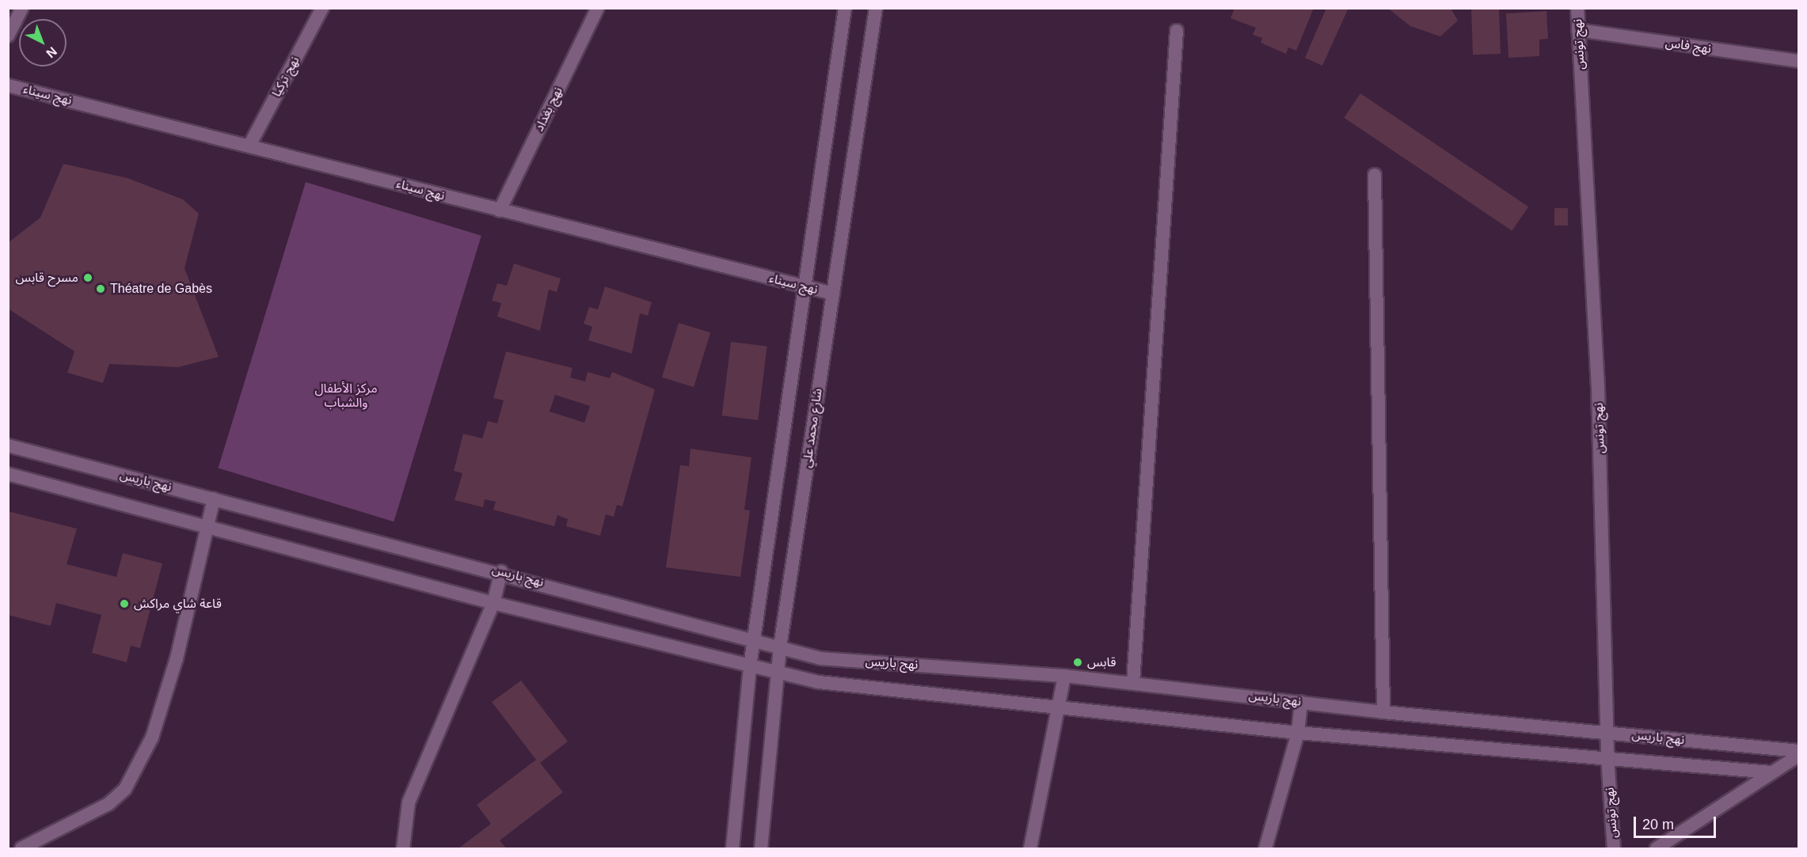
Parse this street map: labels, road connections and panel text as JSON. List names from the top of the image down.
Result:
{
  "streets": {
    "street": [
      "نهج تونس",
      "نهج فاس",
      "نهج تركيا",
      "نهج سيناء",
      "نهج بغداد",
      "شارع محمد علي",
      "نهج باريس"
    ]
  },
  "crossings": [
    ["نهج تونس", "نهج فاس"],
    ["نهج تونس", "نهج باريس"],
    ["نهج تركيا", "نهج سيناء"],
    ["نهج سيناء", "نهج بغداد"],
    ["نهج سيناء", "شارع محمد علي"],
    ["شارع محمد علي", "نهج باريس"]
  ],
  "parks": ["مركز الأطفال والشباب"],
  "places": [
    "مسرح قابس",
    "Théatre de Gabès",
    "قاعة شاي مراكش",
    "قابس"
  ],
  "scale_bar": "20 m",
  "north": "bottom right"
}
